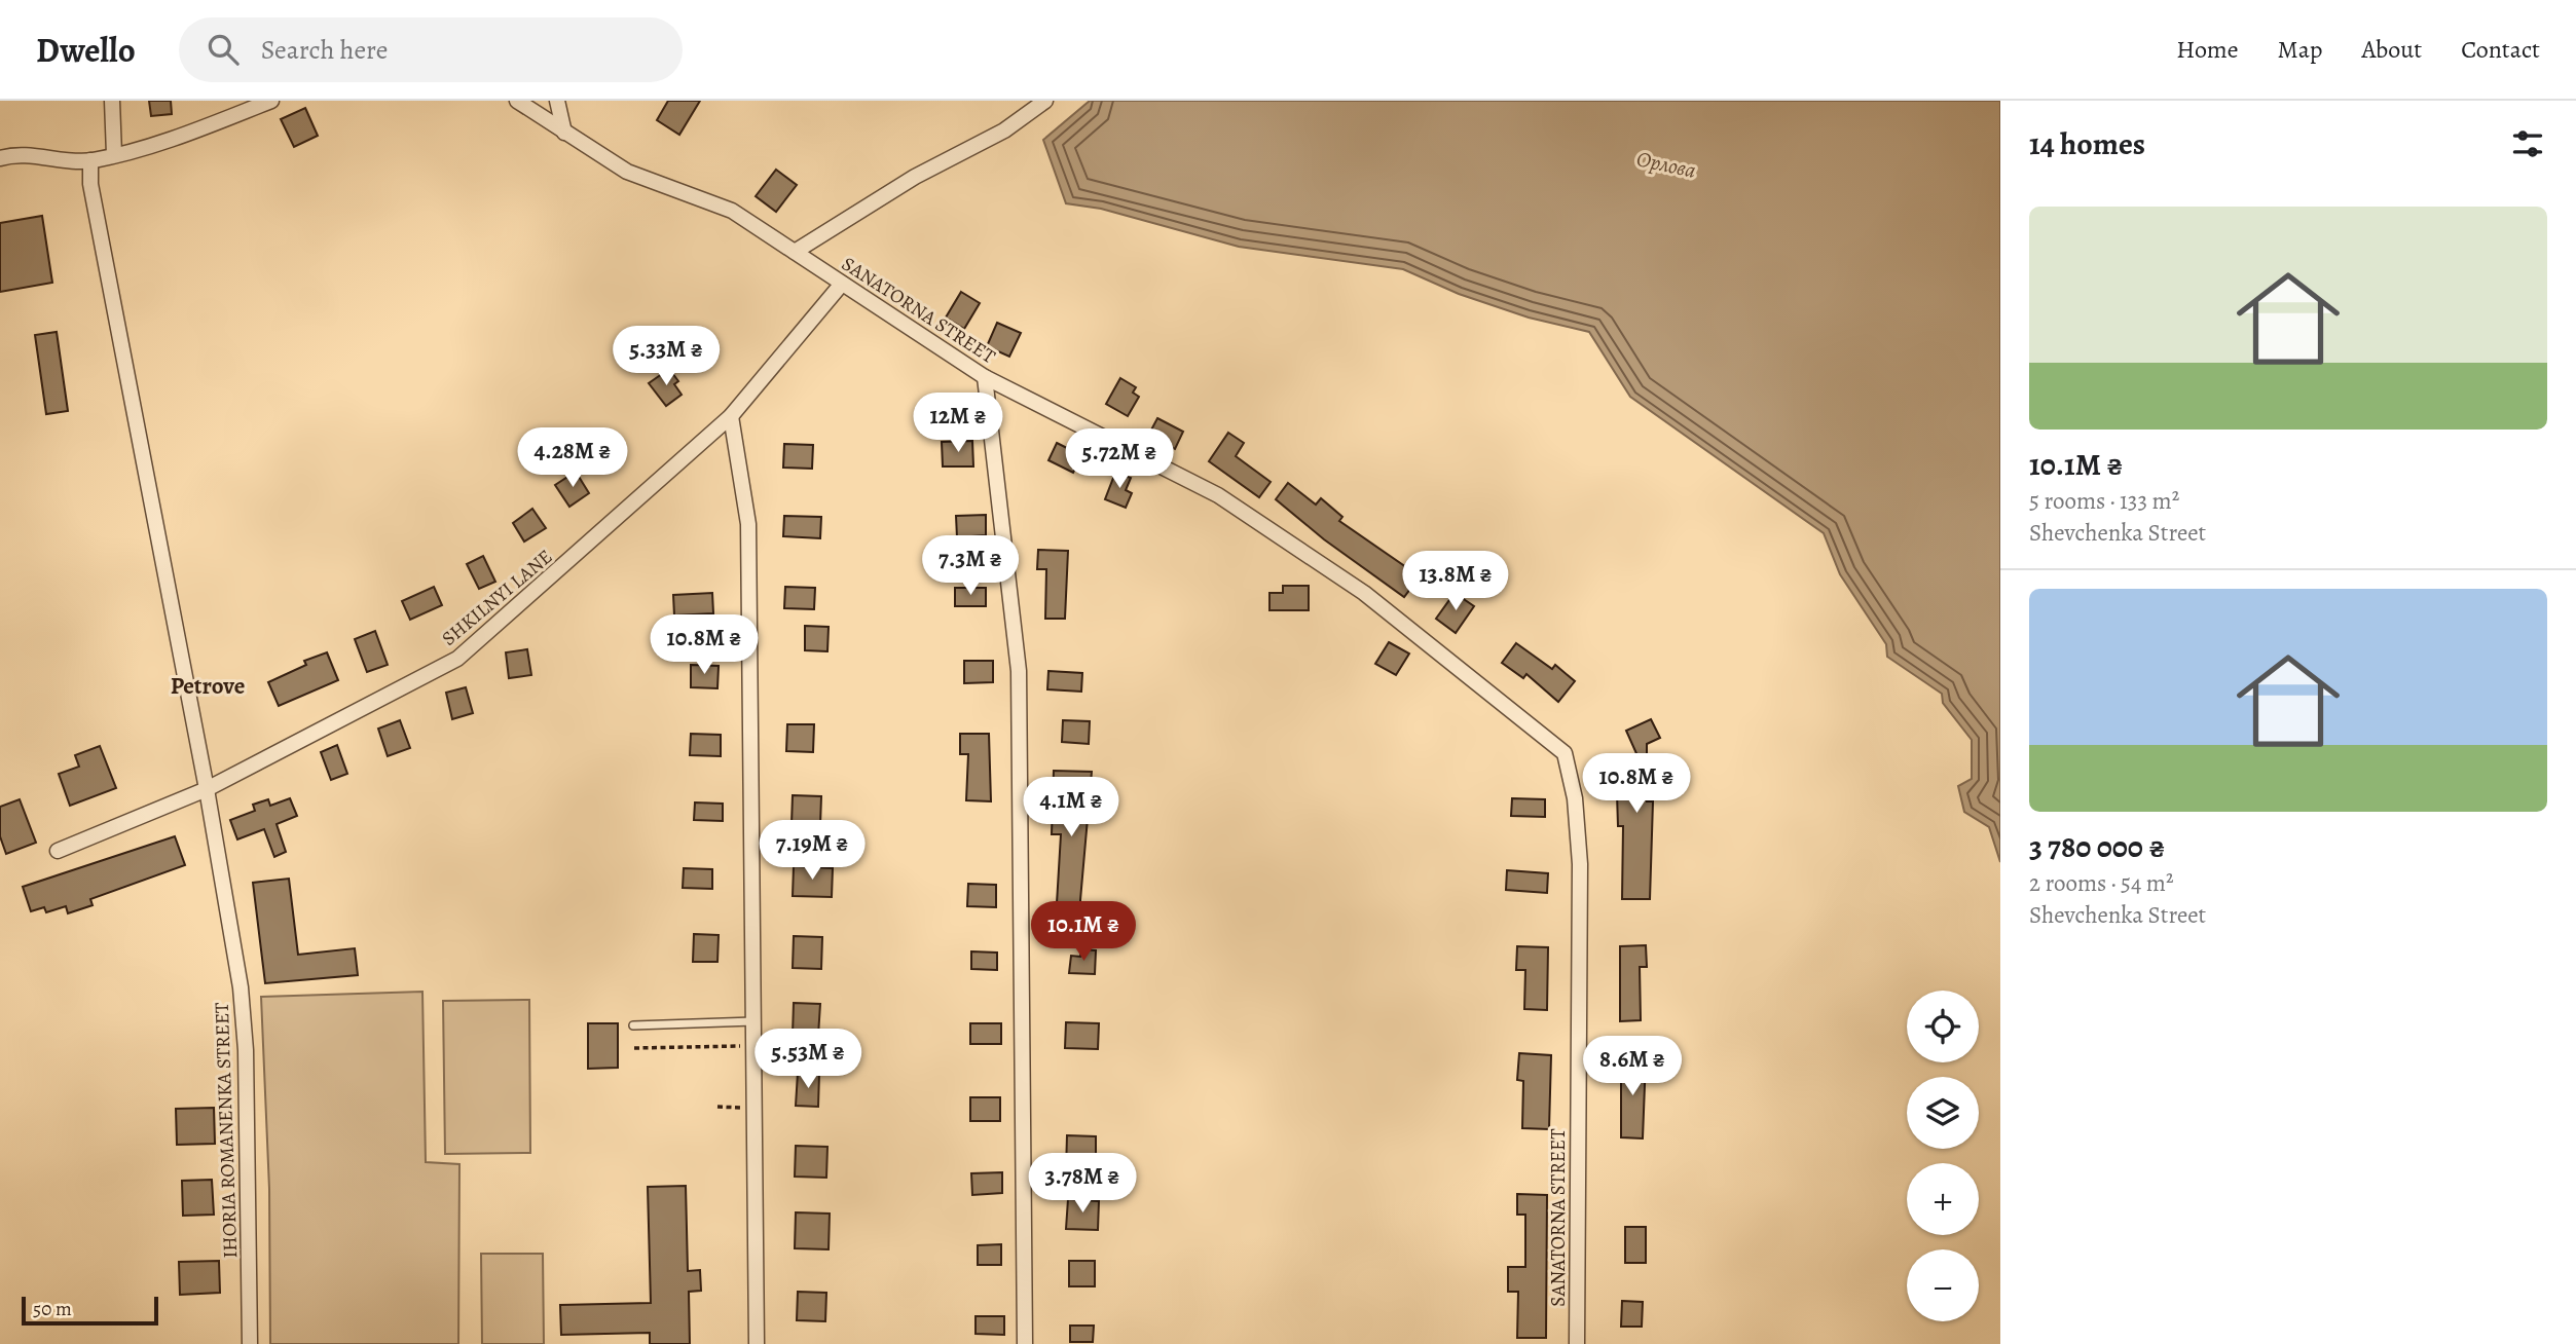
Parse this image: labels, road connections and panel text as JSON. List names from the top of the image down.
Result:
{
  "streets": {
    "street": ["SANATORNA STREET", "SHKILNYI LANE", "IHORIA ROMANENKA STREET"]
  },
  "crossings": [
    ["SANATORNA STREET", "SHKILNYI LANE"],
    ["SHKILNYI LANE", "IHORIA ROMANENKA STREET"]
  ],
  "districts": ["Petrove"],
  "water": ["Орлова"],
  "scale_bar": "50 m",
  "page": {
    "header": "Dwello",
    "search": "Search here",
    "nav": [
      "Home",
      "Map",
      "About",
      "Contact"
    ],
    "heading": "14 homes",
    "list": [
      {
        "name": "10.1M ₴",
        "note": "5 rooms · 133 m² · Shevchenka Street"
      },
      {
        "name": "3 780 000 ₴",
        "note": "2 rooms · 54 m² · Shevchenka Street"
      }
    ],
    "price": [
      "5.33M ₴",
      "12M ₴",
      "4.28M ₴",
      "5.72M ₴",
      "7.3M ₴",
      "13.8M ₴",
      "10.8M ₴",
      "10.8M ₴",
      "4.1M ₴",
      "7.19M ₴",
      "10.1M ₴",
      "5.53M ₴",
      "8.6M ₴",
      "3.78M ₴"
    ],
    "map_buttons": ["+", "−"],
    "scale": "50 m"
  }
}
